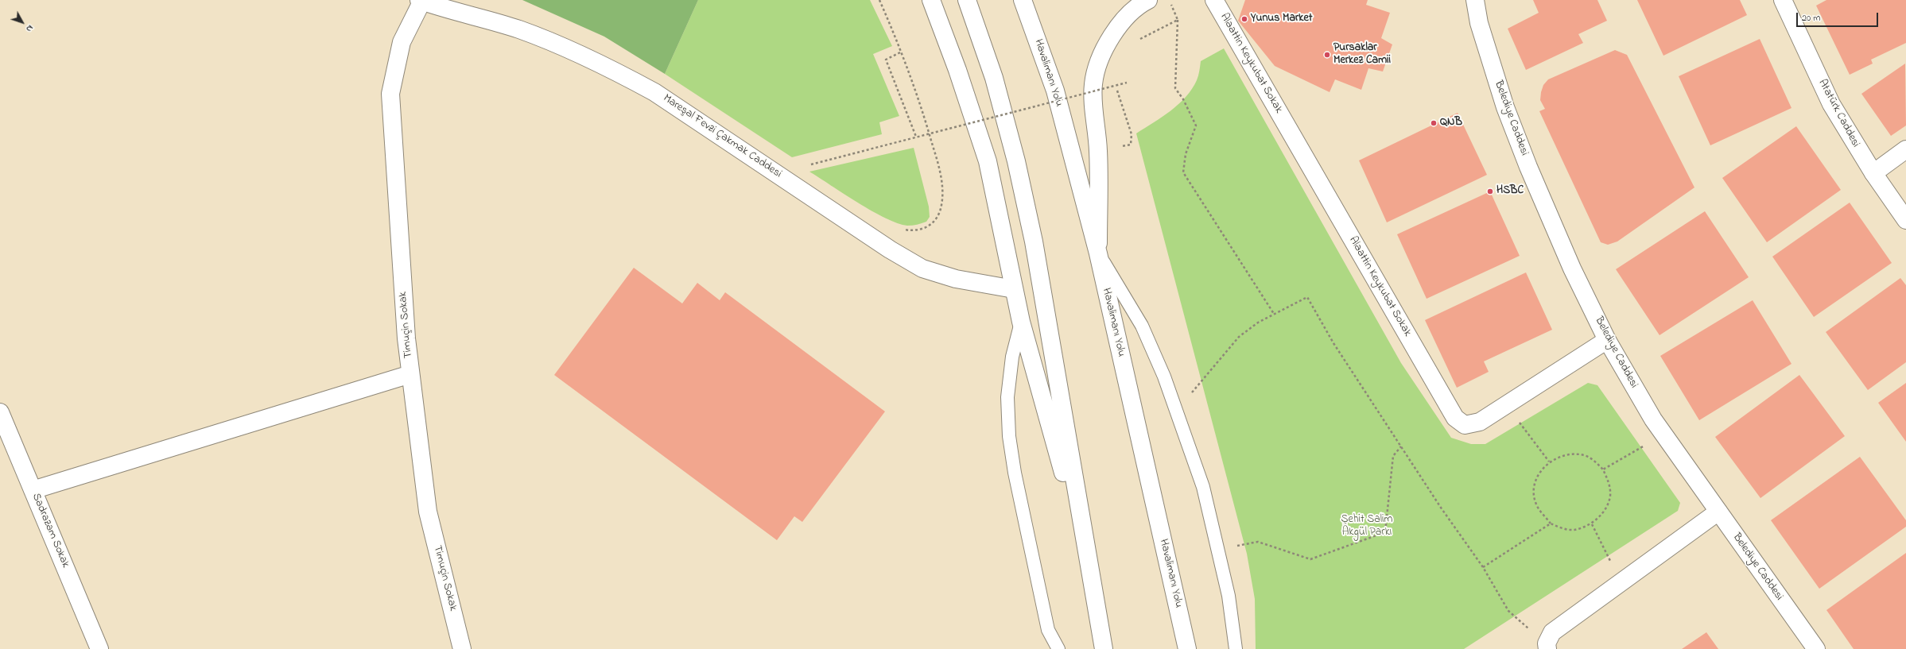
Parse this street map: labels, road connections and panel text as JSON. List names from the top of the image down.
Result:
{
  "streets": {
    "main road": [
      "Alaattin Keykubat Sokak",
      "Havalimanı Yolu",
      "Atatürk Caddesi",
      "Belediye Caddesi",
      "Mareşal Fevzi Çakmak Caddesi",
      "Timuçin Sokak",
      "Sadrazam Sokak"
    ]
  },
  "crossings": [
    ["Alaattin Keykubat Sokak", "Belediye Caddesi"],
    ["Mareşal Fevzi Çakmak Caddesi", "Timuçin Sokak"]
  ],
  "parks": ["Şehit Salim Akgül Parkı"],
  "places": [
    "Yunus Market",
    "Pursaklar Merkez Camii",
    "QNB",
    "HSBC"
  ],
  "scale_bar": "20 m",
  "north": "bottom right"
}
